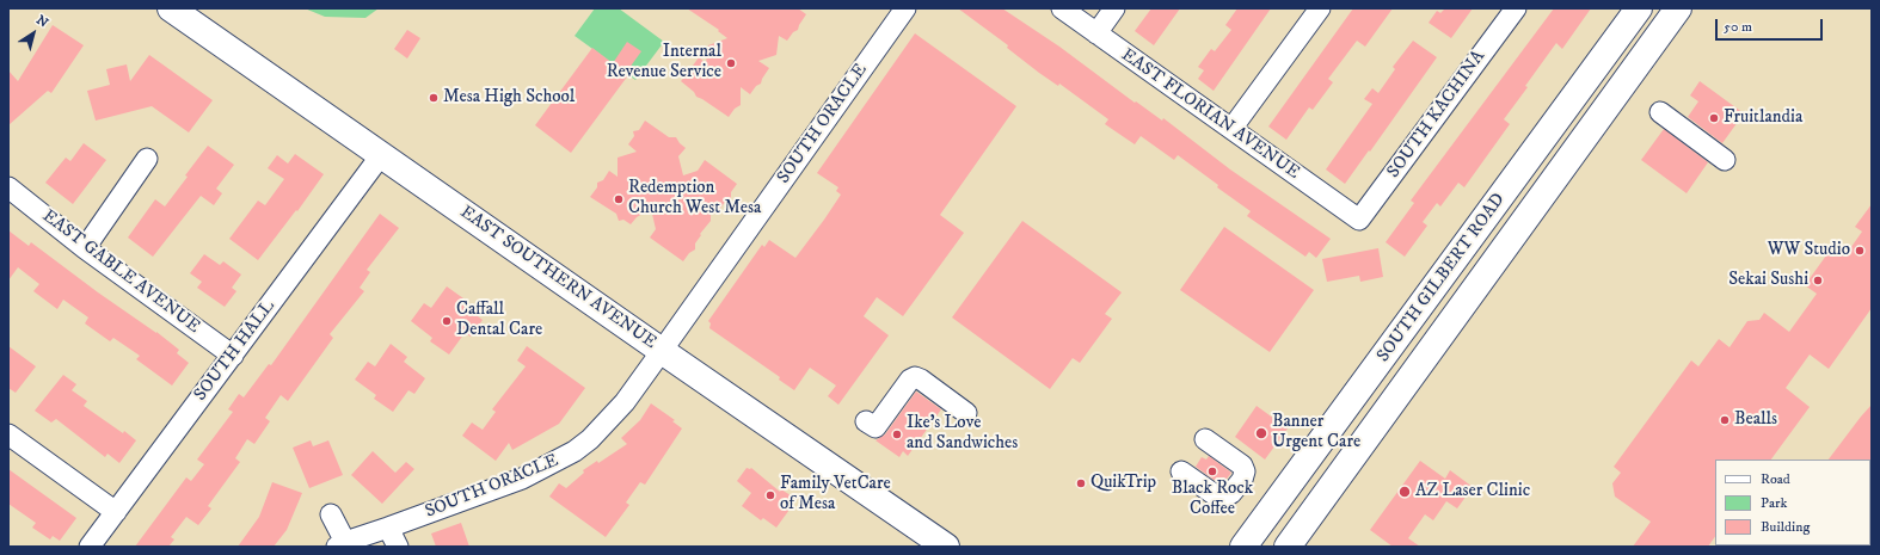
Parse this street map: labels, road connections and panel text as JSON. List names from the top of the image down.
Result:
{
  "streets": {
    "main road": ["EAST SOUTHERN AVENUE", "SOUTH GILBERT ROAD"],
    "street": [
      "EAST FLORIAN AVENUE",
      "SOUTH KACHINA",
      "SOUTH ORACLE",
      "EAST GABLE AVENUE",
      "SOUTH HALL"
    ]
  },
  "crossings": [
    ["EAST FLORIAN AVENUE", "SOUTH KACHINA"],
    ["SOUTH ORACLE", "EAST SOUTHERN AVENUE"],
    ["EAST GABLE AVENUE", "SOUTH HALL"],
    ["EAST SOUTHERN AVENUE", "SOUTH HALL"]
  ],
  "places": [
    "Internal Revenue Service",
    "Mesa High School",
    "Fruitlandia",
    "Redemption Church West Mesa",
    "WW Studio",
    "Sekai Sushi",
    "Caffall Dental Care",
    "Bealls",
    "Banner Urgent Care",
    "Ike's Love and Sandwiches",
    "Black Rock Coffee",
    "QuikTrip",
    "AZ Laser Clinic",
    "Family VetCare of Mesa"
  ],
  "legend": ["Road", "Park", "Building"],
  "scale_bar": "50 m",
  "north": "top right"
}
